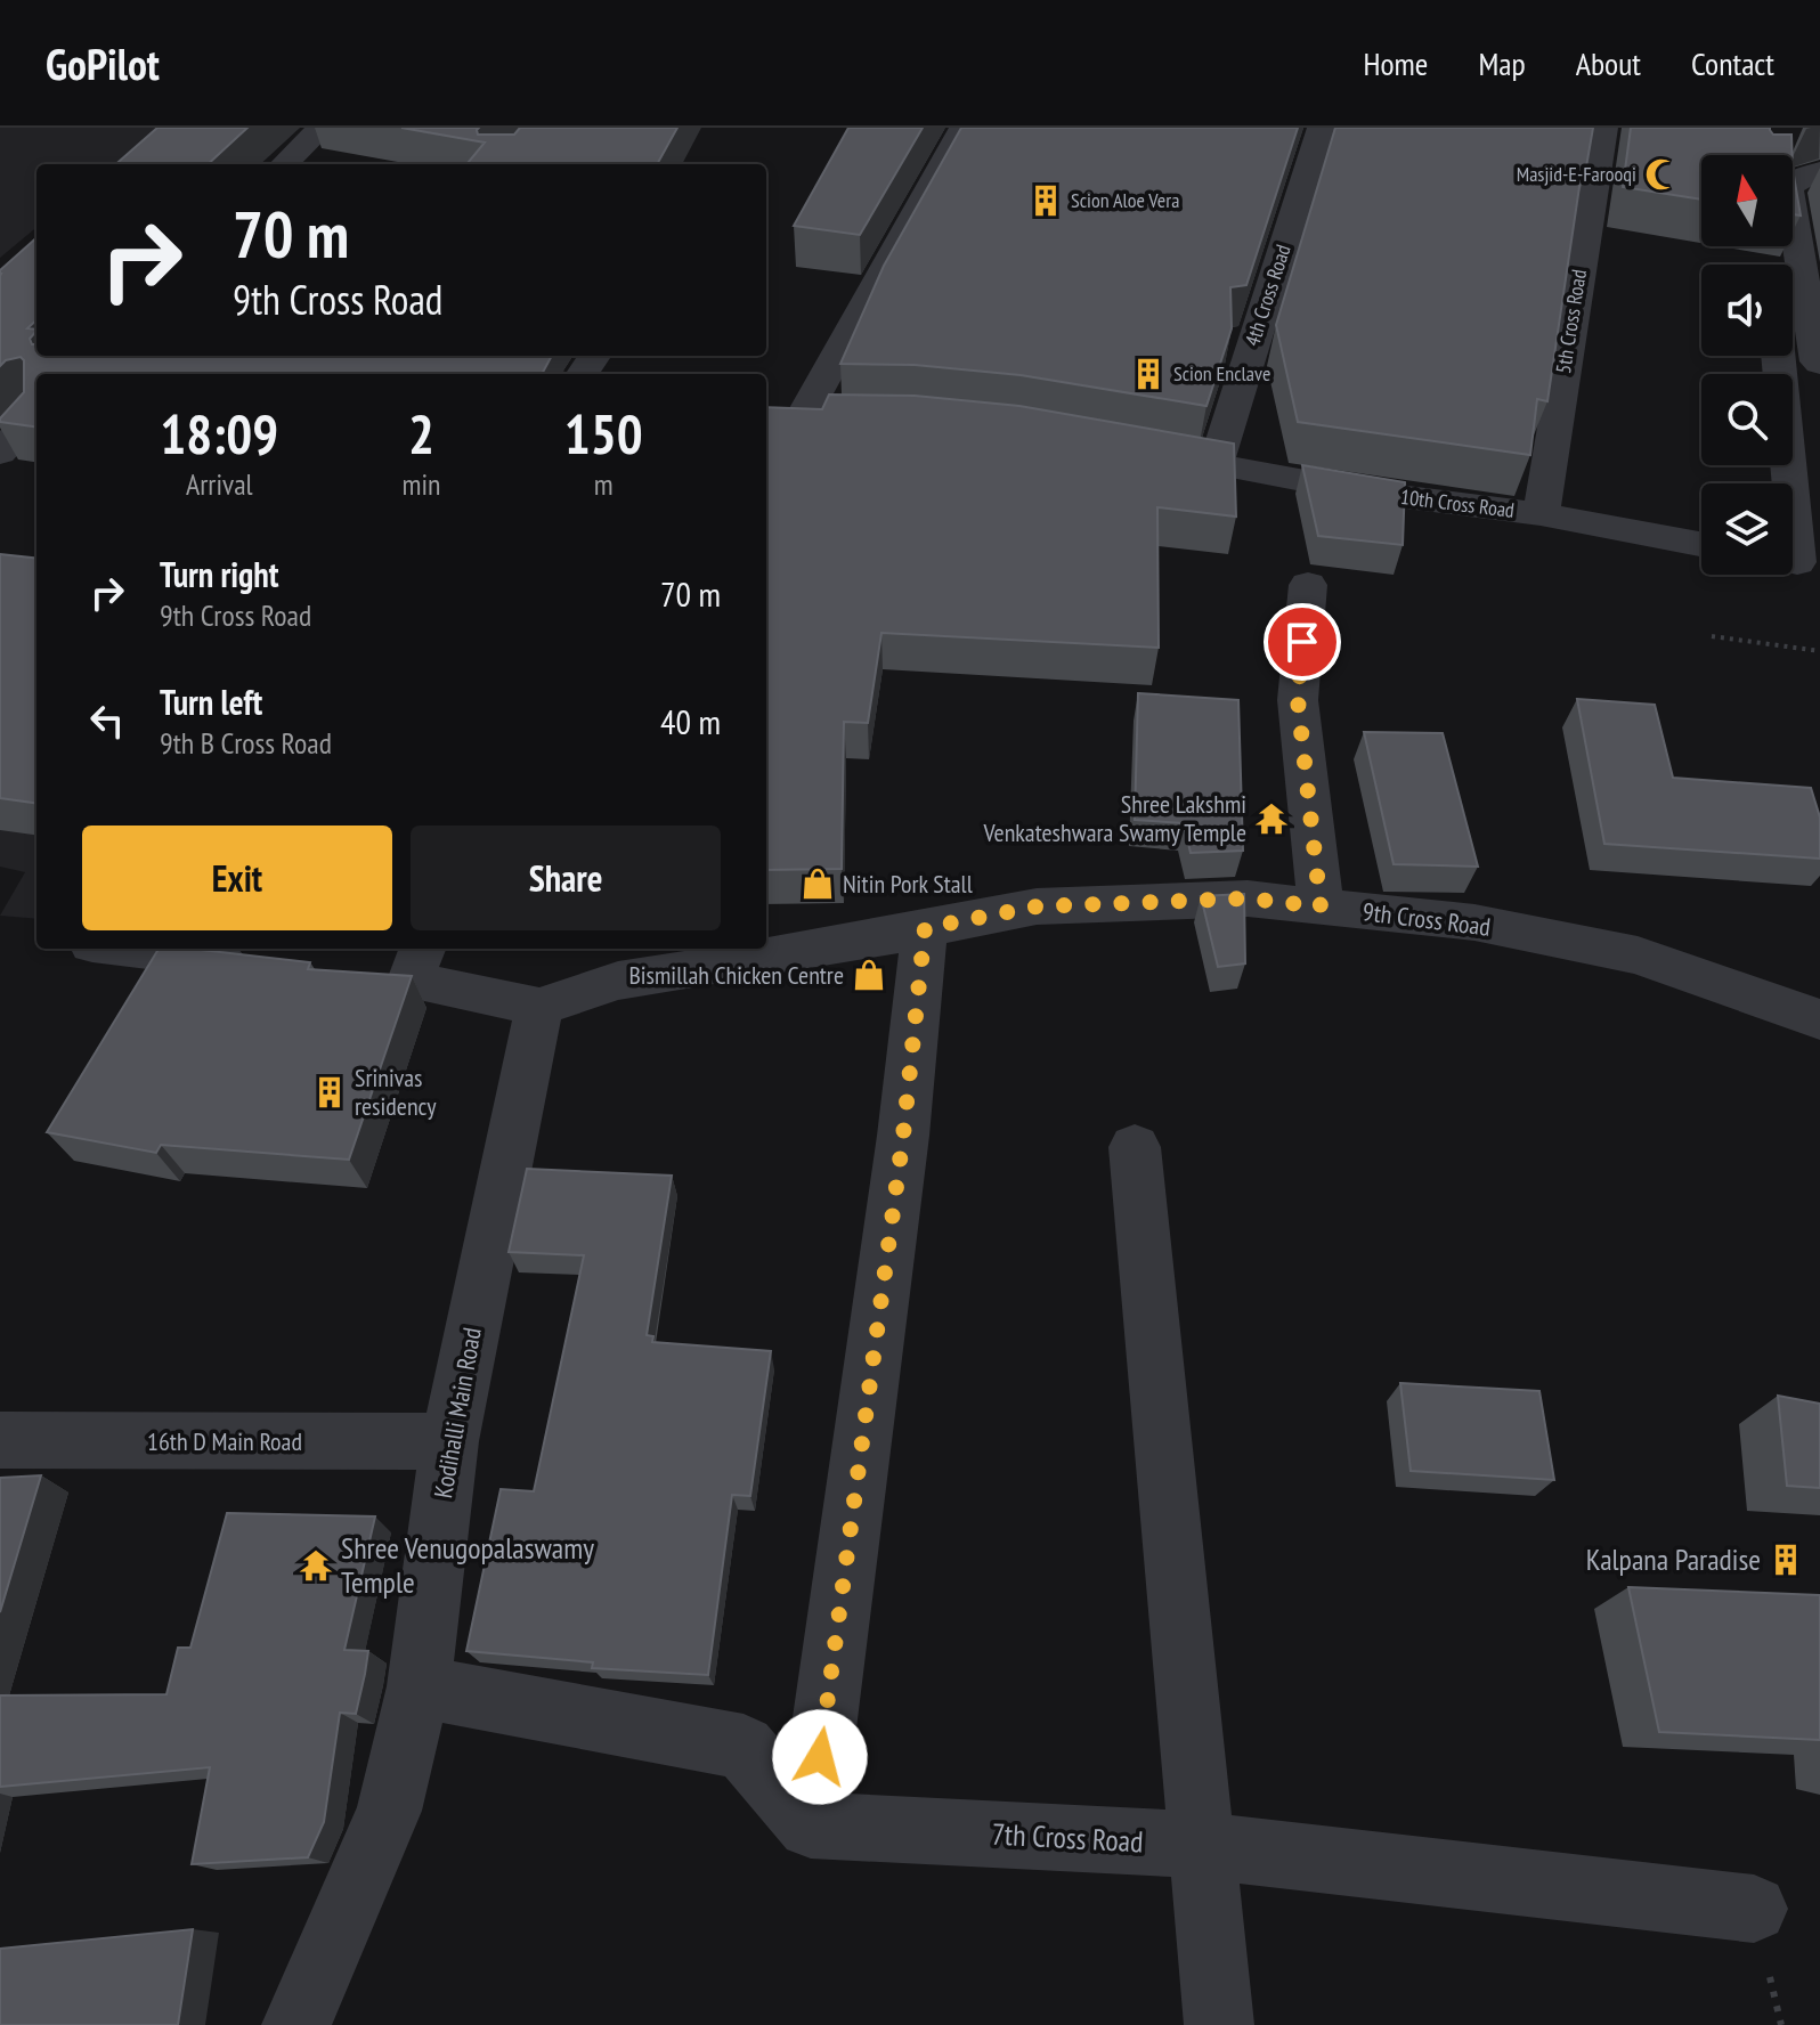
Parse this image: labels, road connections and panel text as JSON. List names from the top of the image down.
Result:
{
  "streets": {
    "street": [
      "4th Cross Road",
      "5th Cross Road",
      "10th Cross Road",
      "9th Cross Road",
      "Kodihalli Main Road",
      "16th D Main Road",
      "7th Cross Road"
    ]
  },
  "crossings": [
    ["4th Cross Road", "10th Cross Road"],
    ["5th Cross Road", "10th Cross Road"],
    ["9th Cross Road", "Kodihalli Main Road"],
    ["Kodihalli Main Road", "16th D Main Road"]
  ],
  "places": {
    "mosque": ["Masjid-E-Farooqi"],
    "building": [
      "Scion Aloe Vera",
      "Scion Enclave",
      "Srinivas residency",
      "Kalpana Paradise"
    ],
    "temple": ["Shree Lakshmi Venkateshwara Swamy Temple", "Shree Venugopalaswamy Temple"],
    "shop": ["Nitin Pork Stall", "Bismillah Chicken Centre"]
  },
  "north": "top",
  "page": {
    "header": "GoPilot",
    "nav": [
      "Home",
      "Map",
      "About",
      "Contact"
    ],
    "turn": ["70 m", "9th Cross Road"],
    "eta": [
      "18:09",
      "Arrival",
      "2",
      "min",
      "150",
      "m"
    ],
    "list": [
      {
        "name": "Turn right",
        "note": "9th Cross Road",
        "value": "70 m"
      },
      {
        "name": "Turn left",
        "note": "9th B Cross Road",
        "value": "40 m"
      }
    ],
    "buttons": ["Exit", "Share"]
  }
}
